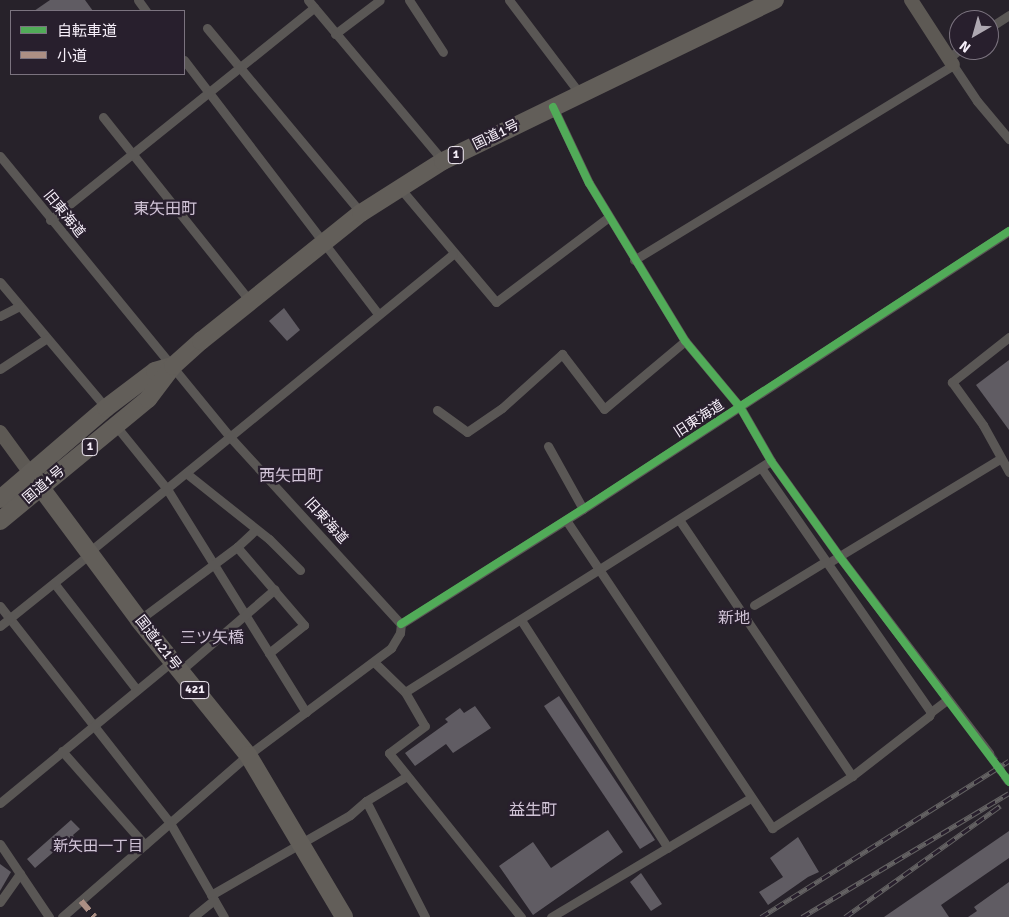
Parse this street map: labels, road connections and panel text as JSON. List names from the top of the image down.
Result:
{
  "streets": {
    "highway": [
      "国道1号",
      "1",
      "国道421号",
      "421"
    ],
    "street": ["旧東海道"]
  },
  "crossings": [
    ["国道1号", "旧東海道"],
    ["国道1号", "国道421号"]
  ],
  "districts": [
    "東矢田町",
    "西矢田町",
    "新地",
    "三ツ矢橋",
    "益生町",
    "新矢田一丁目"
  ],
  "legend": ["自転車道", "小道"],
  "north": "bottom left"
}
